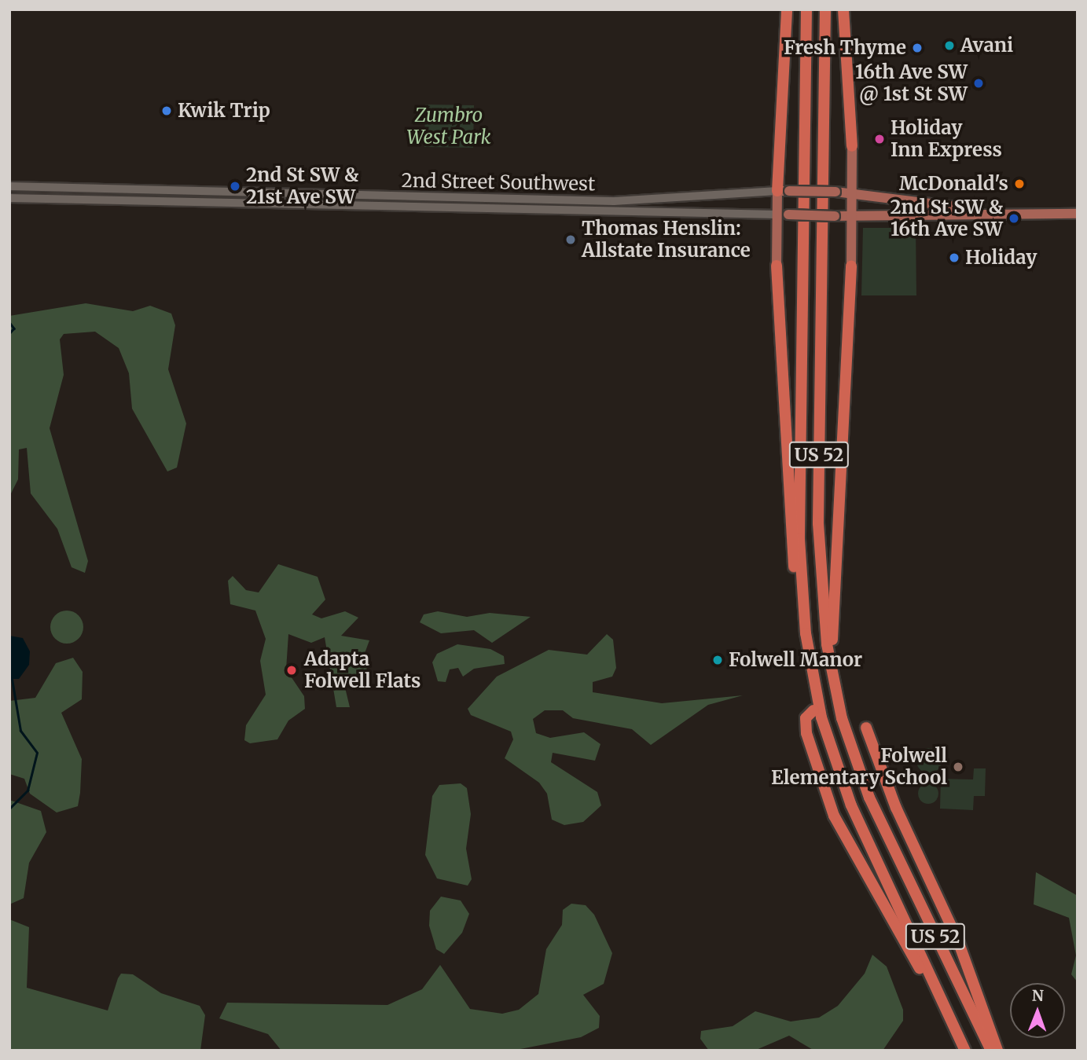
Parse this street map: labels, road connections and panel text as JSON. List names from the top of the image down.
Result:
{
  "streets": {
    "highway": ["US 52"],
    "main road": ["2nd Street Southwest"]
  },
  "parks": ["Zumbro West Park"],
  "places": [
    "Avani",
    "Fresh Thyme",
    "16th Ave SW @ 1st St SW",
    "Kwik Trip",
    "Holiday Inn Express",
    "McDonald's",
    "2nd St SW & 21st Ave SW",
    "2nd St SW & 16th Ave SW",
    "Thomas Henslin: Allstate Insurance",
    "Holiday",
    "Folwell Manor",
    "Adapta Folwell Flats",
    "Folwell Elementary School"
  ],
  "north": "top"
}
